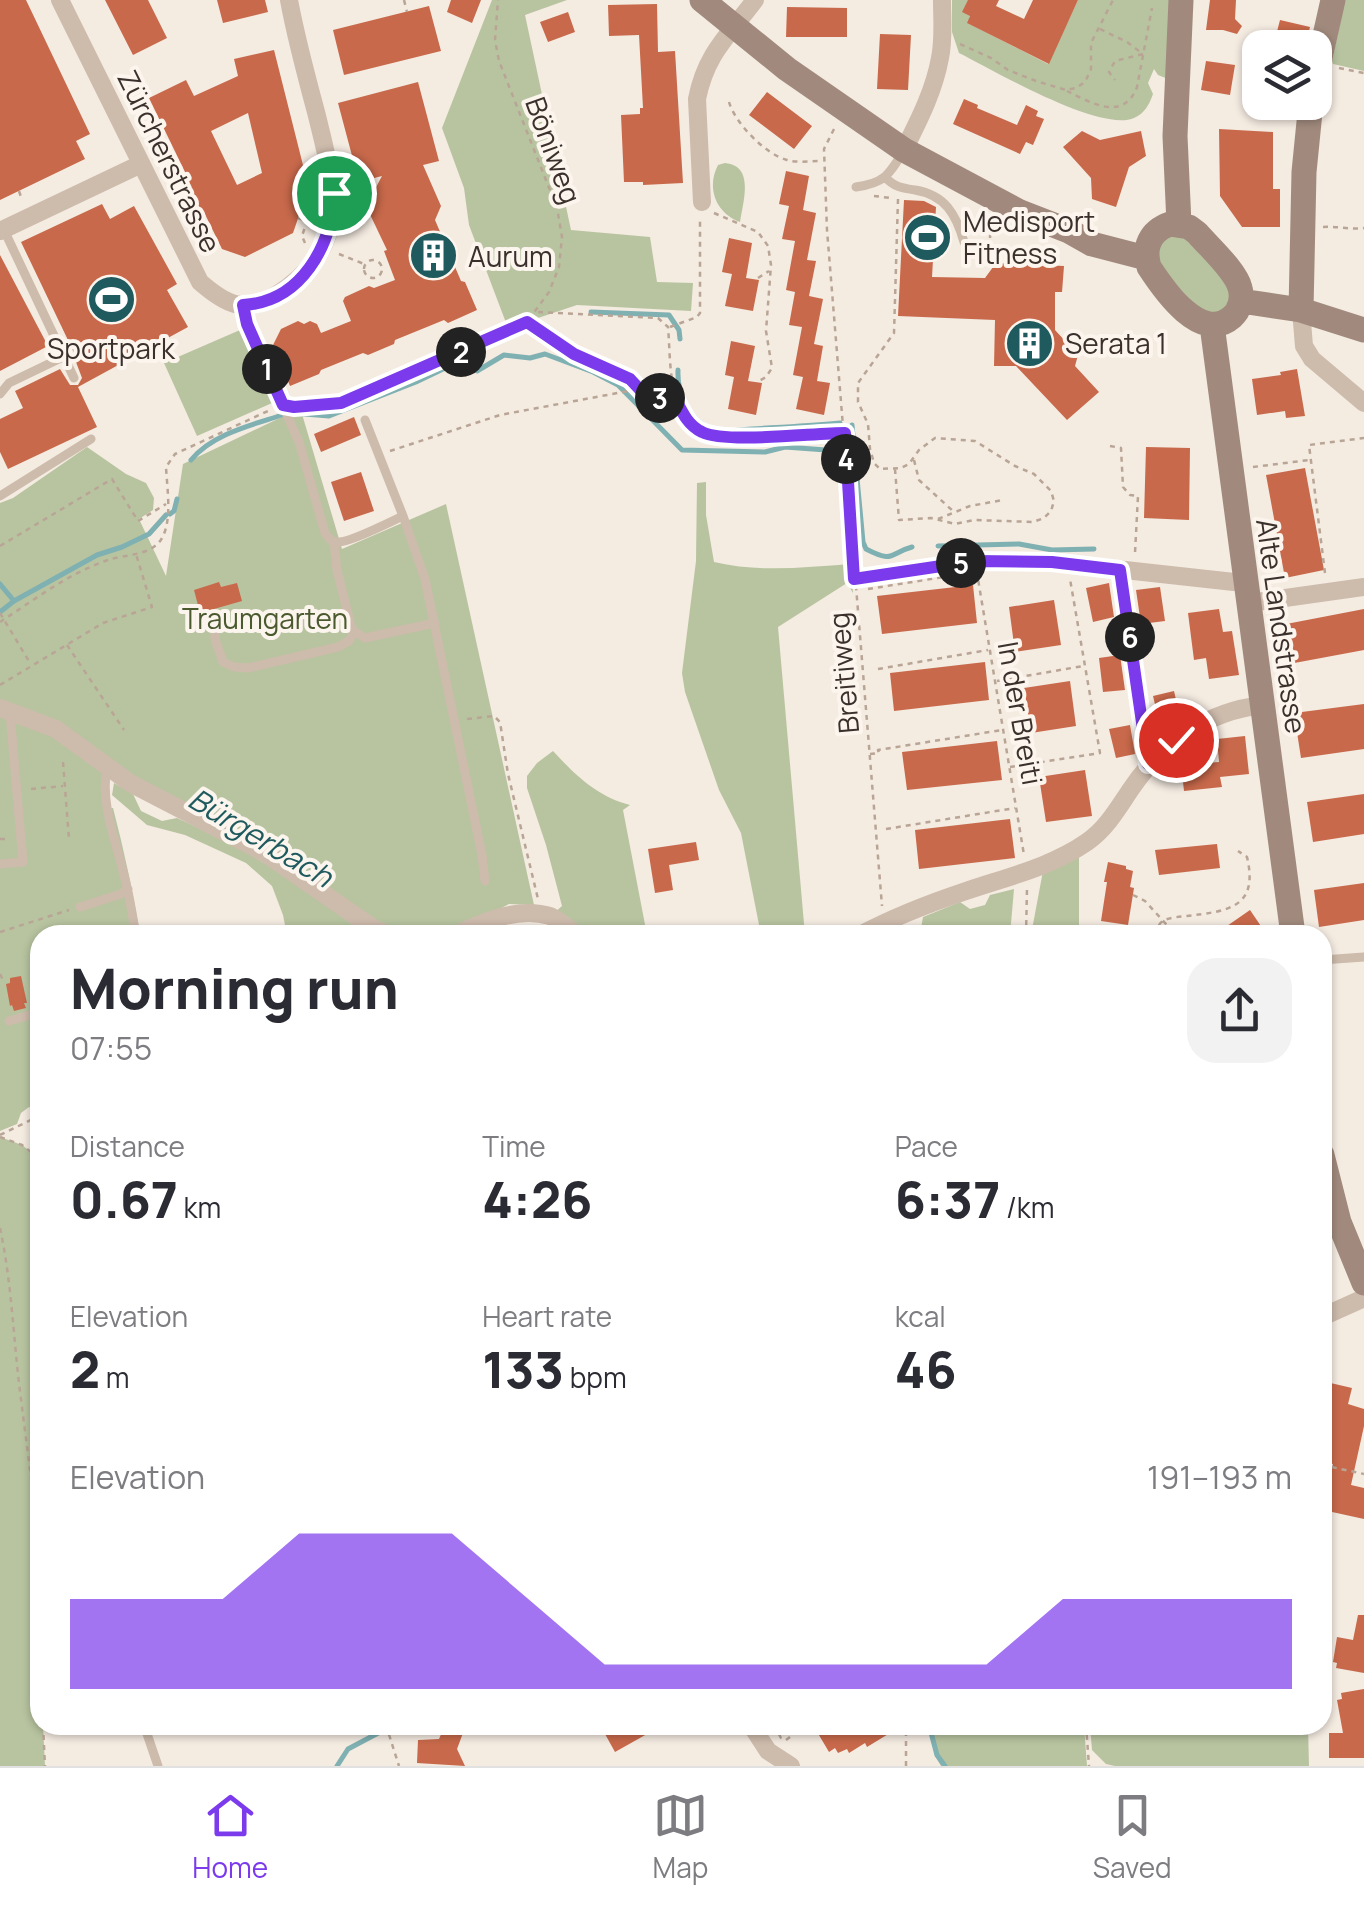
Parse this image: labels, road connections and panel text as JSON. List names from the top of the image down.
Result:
{
  "streets": {
    "main road": ["Alte Landstrasse"],
    "street": ["Zürcherstrasse"],
    "path": ["Böniweg", "Breitiweg", "In der Breiti"]
  },
  "water": ["Bürgerbach"],
  "parks": ["Traumgarten"],
  "places": {
    "sports": ["Medisport Fitness", "Sportpark"],
    "building": ["Aurum", "Serata 1"]
  },
  "page": {
    "pins": [
      "2",
      "1",
      "3",
      "4",
      "5",
      "6"
    ],
    "heading": ["Morning run", "07:55"],
    "stats": [
      ["Distance", "0.67 km"],
      ["Time", "4:26"],
      ["Pace", "6:37 /km"],
      ["Elevation", "2 m"],
      ["Heart rate", "133 bpm"],
      ["kcal", "46"]
    ],
    "chart": ["Elevation", "191–193 m"],
    "tabs": ["Home", "Map", "Saved"]
  }
}
